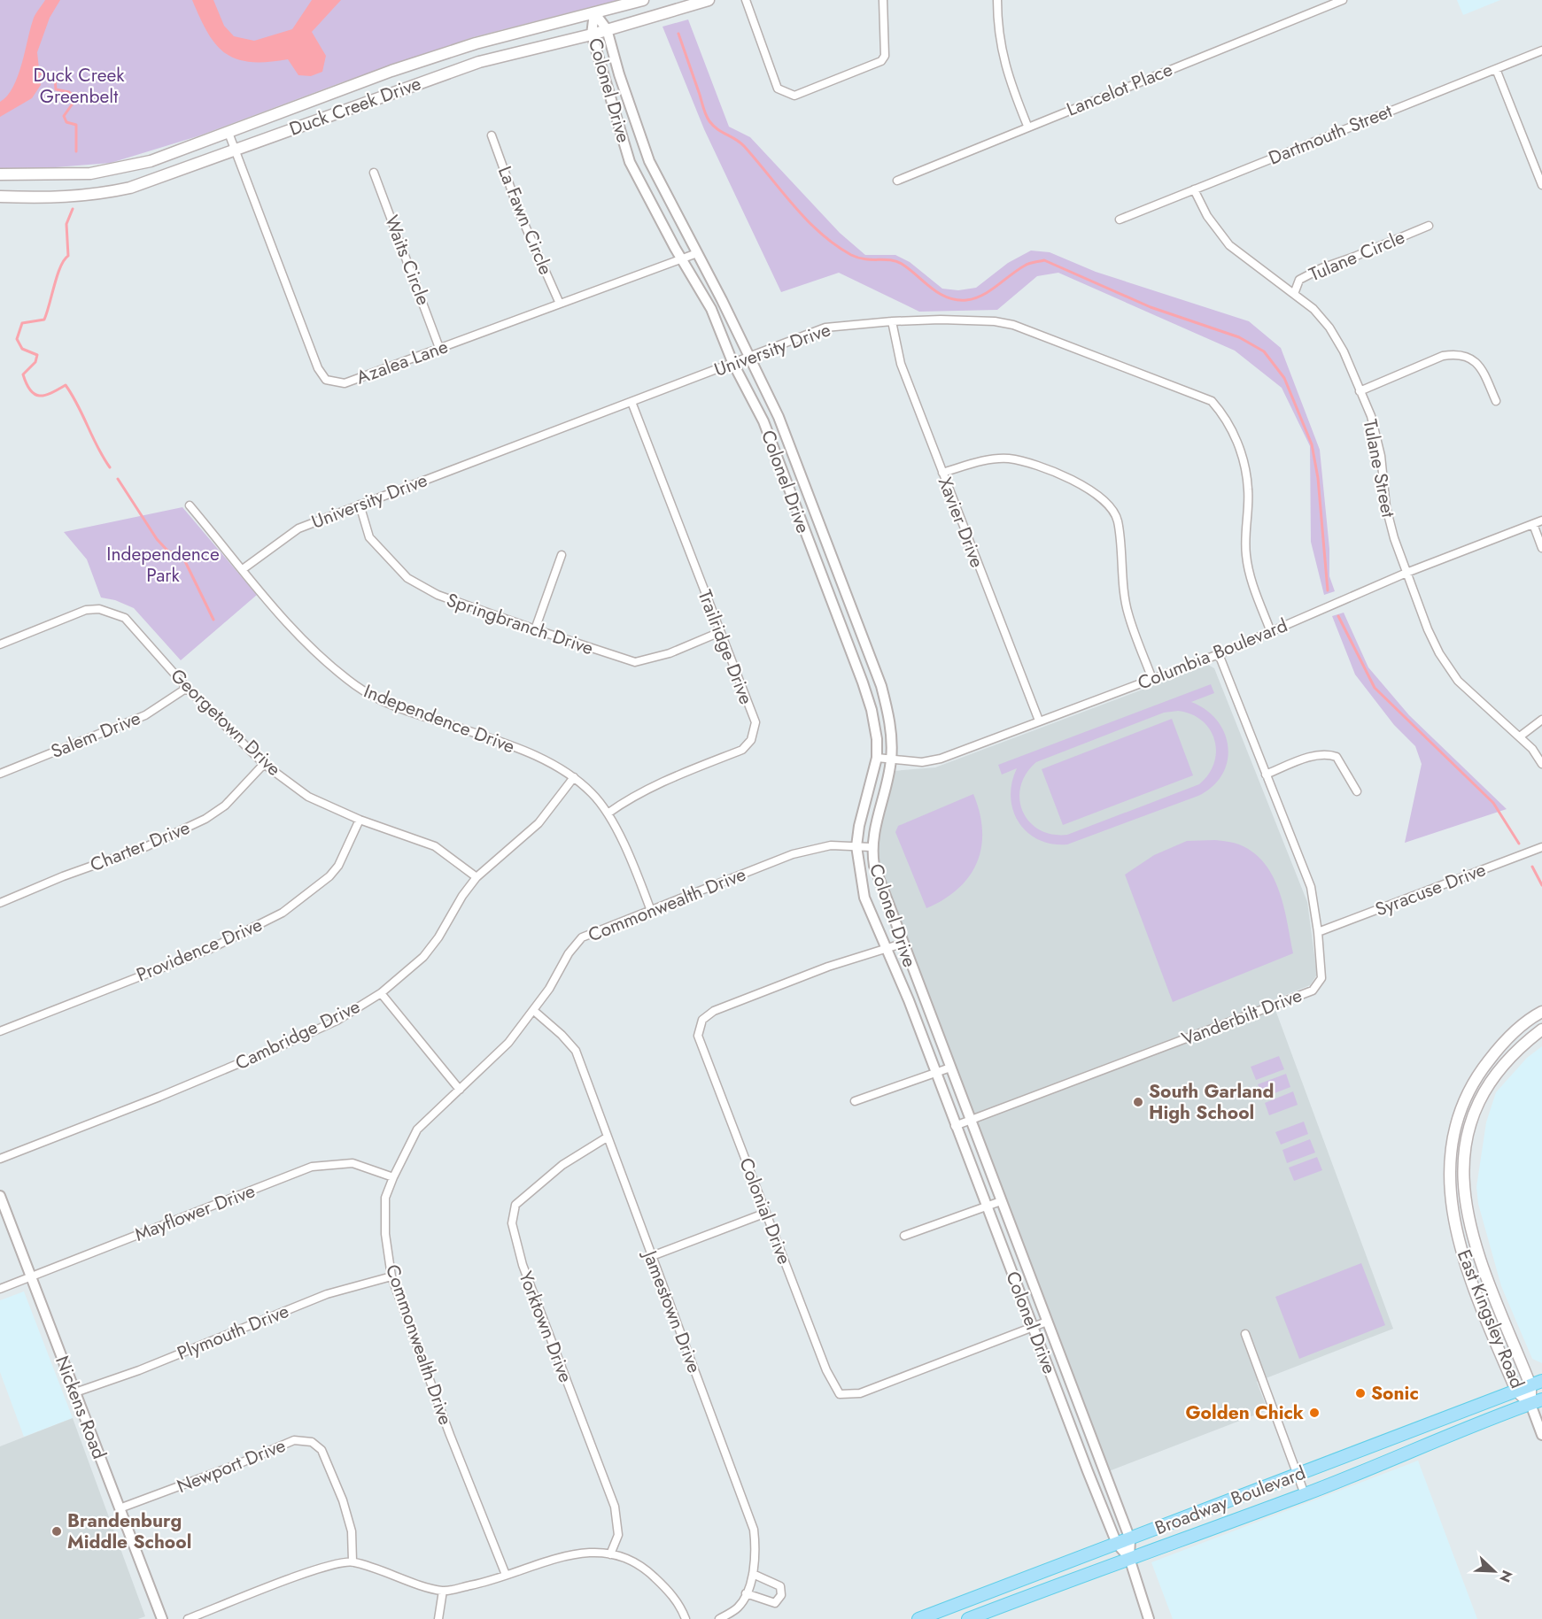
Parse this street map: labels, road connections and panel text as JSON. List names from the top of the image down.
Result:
{
  "streets": {
    "main road": ["Duck Creek Drive", "East Kingsley Road", "Broadway Boulevard"],
    "street": [
      "Lancelot Place",
      "Colonel Drive",
      "Dartmouth Street",
      "La Fawn Circle",
      "Tulane Circle",
      "Waits Circle",
      "University Drive",
      "Azalea Lane",
      "Tulane Street",
      "Xavier Drive",
      "Springbranch Drive",
      "Trailridge Drive",
      "Columbia Boulevard",
      "Independence Drive",
      "Georgetown Drive",
      "Salem Drive",
      "Charter Drive",
      "Syracuse Drive",
      "Commonwealth Drive",
      "Providence Drive",
      "Vanderbilt Drive",
      "Cambridge Drive",
      "Colonial Drive",
      "Mayflower Drive",
      "Jamestown Drive",
      "Yorktown Drive",
      "Plymouth Drive",
      "Nickens Road",
      "Newport Drive"
    ]
  },
  "crossings": [
    ["Colonel Drive", "Duck Creek Drive"],
    ["Colonel Drive", "University Drive"],
    ["Colonel Drive", "Azalea Lane"],
    ["Colonel Drive", "Columbia Boulevard"],
    ["Colonel Drive", "Commonwealth Drive"],
    ["Colonel Drive", "Vanderbilt Drive"],
    ["Colonel Drive", "Colonial Drive"],
    ["Colonel Drive", "Broadway Boulevard"],
    ["Duck Creek Drive", "Azalea Lane"],
    ["Dartmouth Street", "Tulane Street"],
    ["La Fawn Circle", "Azalea Lane"],
    ["Tulane Circle", "Tulane Street"],
    ["Waits Circle", "Azalea Lane"],
    ["University Drive", "Xavier Drive"],
    ["University Drive", "Springbranch Drive"],
    ["University Drive", "Trailridge Drive"],
    ["University Drive", "Columbia Boulevard"],
    ["University Drive", "Independence Drive"],
    ["Tulane Street", "Columbia Boulevard"],
    ["Xavier Drive", "Columbia Boulevard"],
    ["Springbranch Drive", "Trailridge Drive"],
    ["Trailridge Drive", "Independence Drive"],
    ["Columbia Boulevard", "Vanderbilt Drive"],
    ["Independence Drive", "Commonwealth Drive"],
    ["Independence Drive", "Cambridge Drive"],
    ["Georgetown Drive", "Salem Drive"],
    ["Georgetown Drive", "Charter Drive"],
    ["Georgetown Drive", "Providence Drive"],
    ["Georgetown Drive", "Cambridge Drive"],
    ["Syracuse Drive", "Vanderbilt Drive"],
    ["Commonwealth Drive", "Mayflower Drive"],
    ["Commonwealth Drive", "Jamestown Drive"],
    ["Commonwealth Drive", "Plymouth Drive"],
    ["Mayflower Drive", "Nickens Road"],
    ["Jamestown Drive", "Yorktown Drive"],
    ["East Kingsley Road", "Broadway Boulevard"],
    ["Plymouth Drive", "Nickens Road"],
    ["Nickens Road", "Newport Drive"]
  ],
  "parks": ["Duck Creek Greenbelt", "Independence Park"],
  "places": [
    "South Garland High School",
    "Sonic",
    "Golden Chick",
    "Brandenburg Middle School"
  ],
  "north": "bottom right"
}
